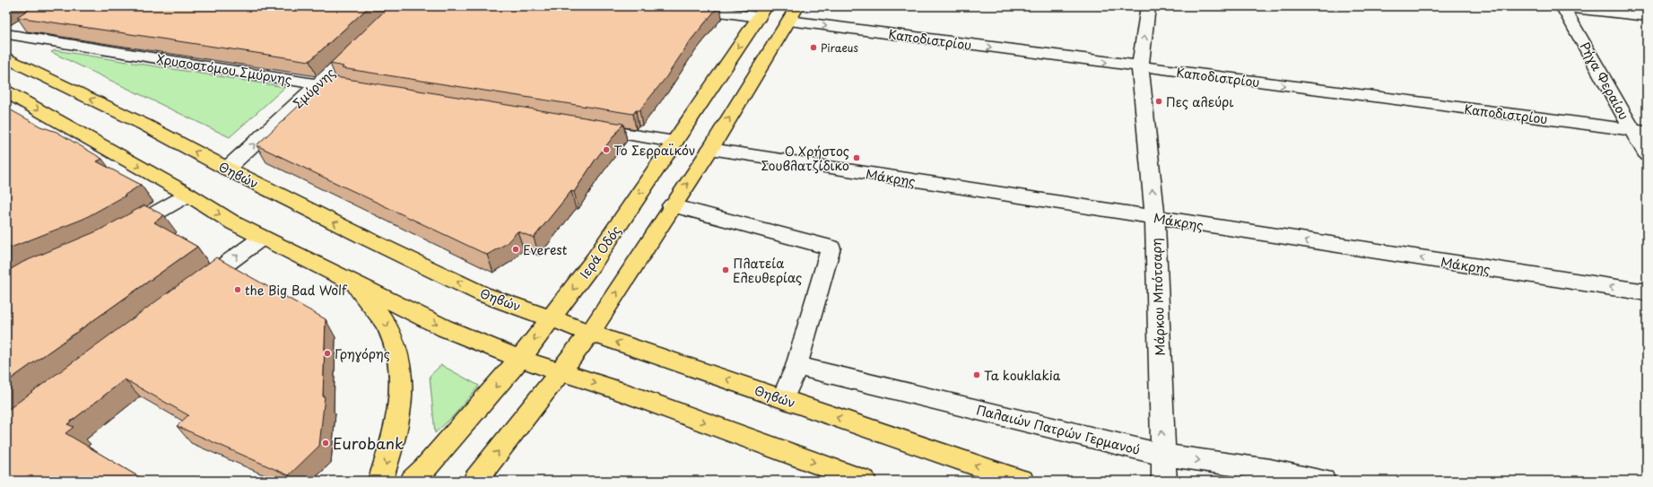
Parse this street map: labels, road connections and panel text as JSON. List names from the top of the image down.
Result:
{
  "streets": {
    "main road": ["Θηβών", "Ιερά Οδός"],
    "street": [
      "Καποδιστρίου",
      "Χρυσοστόμου Σμύρνης",
      "Ρήγα Φεραίου",
      "Σμύρνης",
      "Μάκρης",
      "Μάρκου Μπότσαρη",
      "Παλαιών Πατρών Γερμανού"
    ]
  },
  "crossings": [
    ["Καποδιστρίου", "Ρήγα Φεραίου"],
    ["Καποδιστρίου", "Μάρκου Μπότσαρη"],
    ["Χρυσοστόμου Σμύρνης", "Σμύρνης"],
    ["Σμύρνης", "Θηβών"],
    ["Θηβών", "Ιερά Οδός"],
    ["Μάκρης", "Μάρκου Μπότσαρη"],
    ["Μάρκου Μπότσαρη", "Παλαιών Πατρών Γερμανού"]
  ],
  "one_way": [
    "Καποδιστρίου",
    "Σμύρνης",
    "Μάκρης",
    "Μάρκου Μπότσαρη"
  ],
  "places": [
    "Piraeus",
    "Πες αλεύρι",
    "Το Σερραϊκόν",
    "Ο Χρήστος Σουβλατζίδικο",
    "Everest",
    "Πλατεία Ελευθερίας",
    "the Big Bad Wolf",
    "Γρηγόρης",
    "Ta kouklakia",
    "Eurobank"
  ]
}
